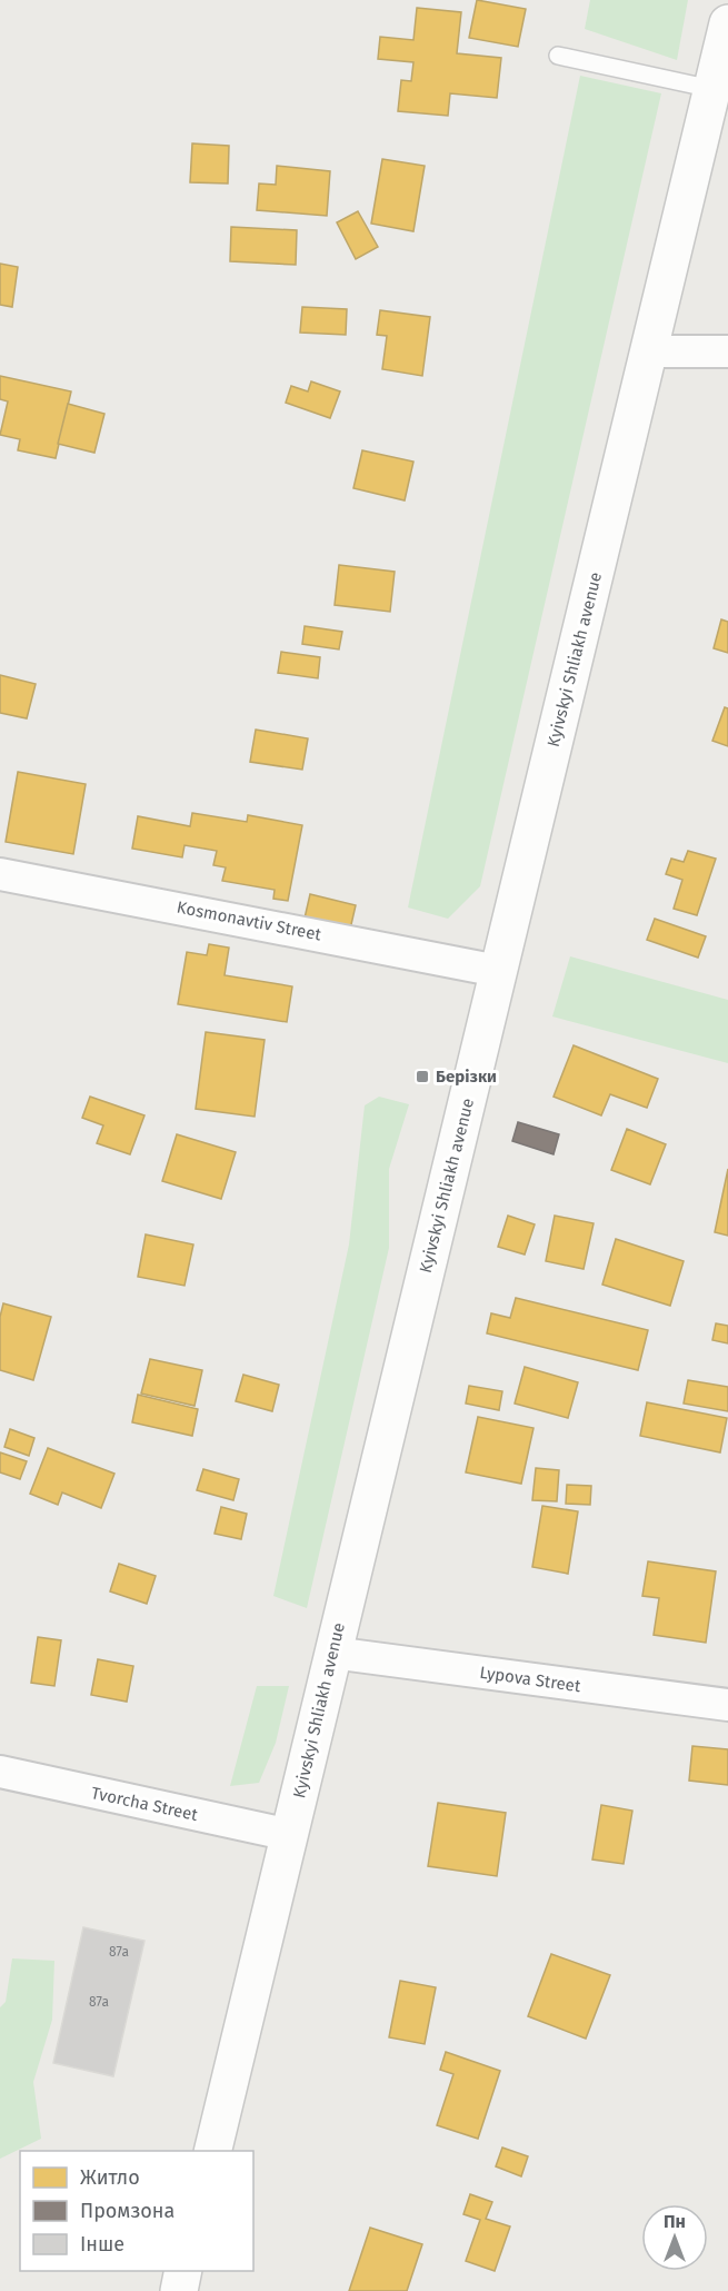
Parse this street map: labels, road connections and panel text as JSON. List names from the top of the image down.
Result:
{
  "streets": {
    "main road": ["Kyivskyi Shliakh avenue"],
    "street": ["Kosmonavtiv Street", "Lypova Street", "Tvorcha Street"]
  },
  "crossings": [
    ["Kyivskyi Shliakh avenue", "Kosmonavtiv Street"],
    ["Kyivskyi Shliakh avenue", "Lypova Street"],
    ["Kyivskyi Shliakh avenue", "Tvorcha Street"]
  ],
  "places": {
    "transit": ["Берізки"]
  },
  "house_numbers": ["87а", "87а"],
  "legend": ["Житло", "Промзона", "Інше"],
  "north": "top"
}
